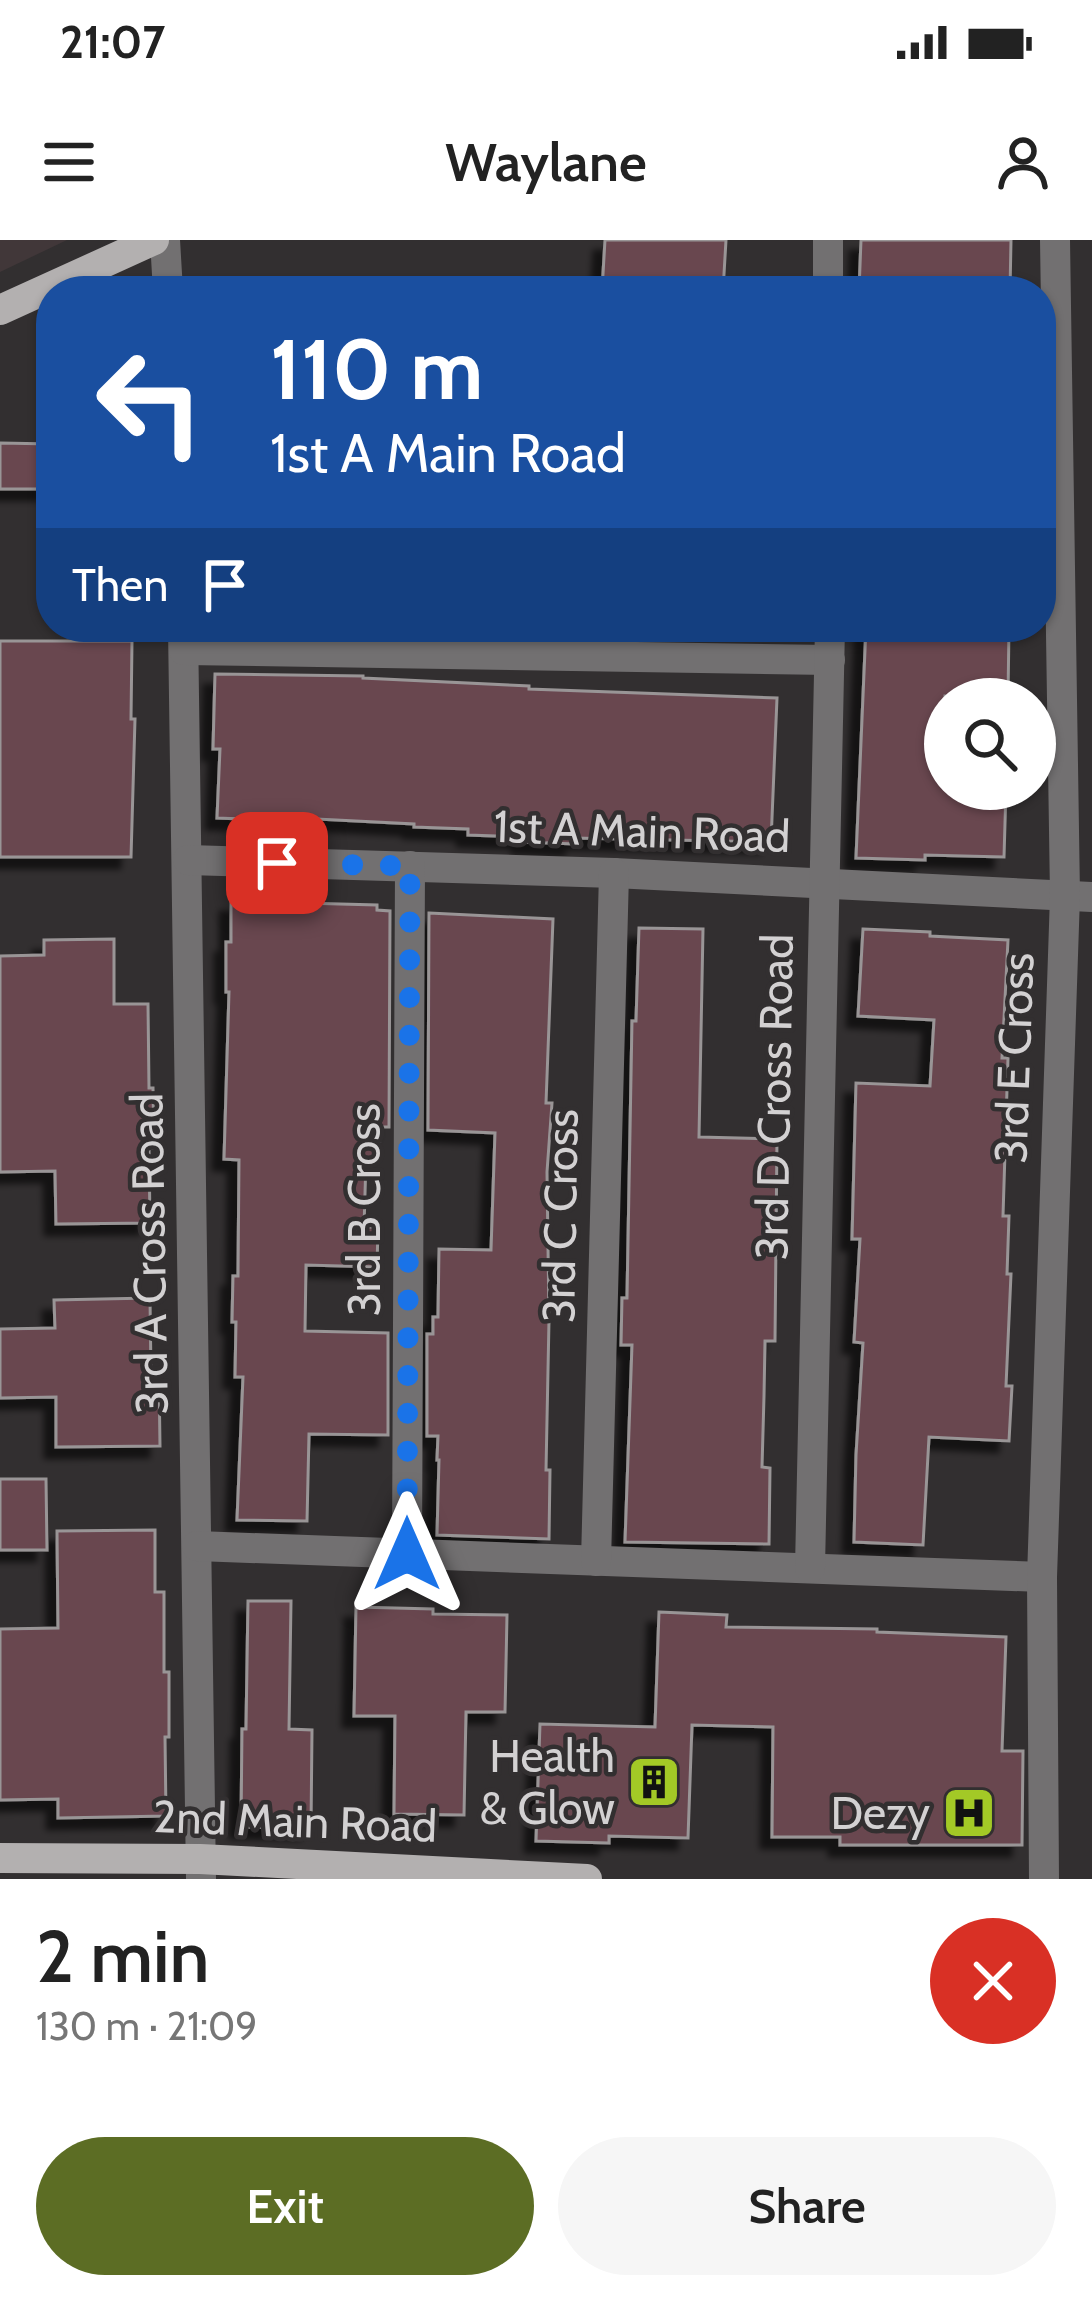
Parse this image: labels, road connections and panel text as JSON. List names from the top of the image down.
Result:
{
  "streets": {
    "main road": ["2nd Main Road"],
    "street": [
      "1st A Main Road",
      "3rd E Cross",
      "3rd D Cross Road",
      "3rd B Cross",
      "3rd C Cross",
      "3rd A Cross Road"
    ]
  },
  "crossings": [
    ["1st A Main Road", "3rd E Cross"],
    ["1st A Main Road", "3rd D Cross Road"],
    ["1st A Main Road", "3rd B Cross"],
    ["1st A Main Road", "3rd C Cross"],
    ["1st A Main Road", "3rd A Cross Road"],
    ["3rd A Cross Road", "2nd Main Road"]
  ],
  "places": {
    "building": ["Health & Glow"],
    "hospital": ["Dezy"]
  },
  "page": {
    "status": "21:07",
    "header": "Waylane",
    "turn": ["110 m", "1st A Main Road"],
    "then": "Then",
    "heading": ["2 min", "130 m · 21:09"],
    "buttons": ["Exit", "Share"]
  }
}
